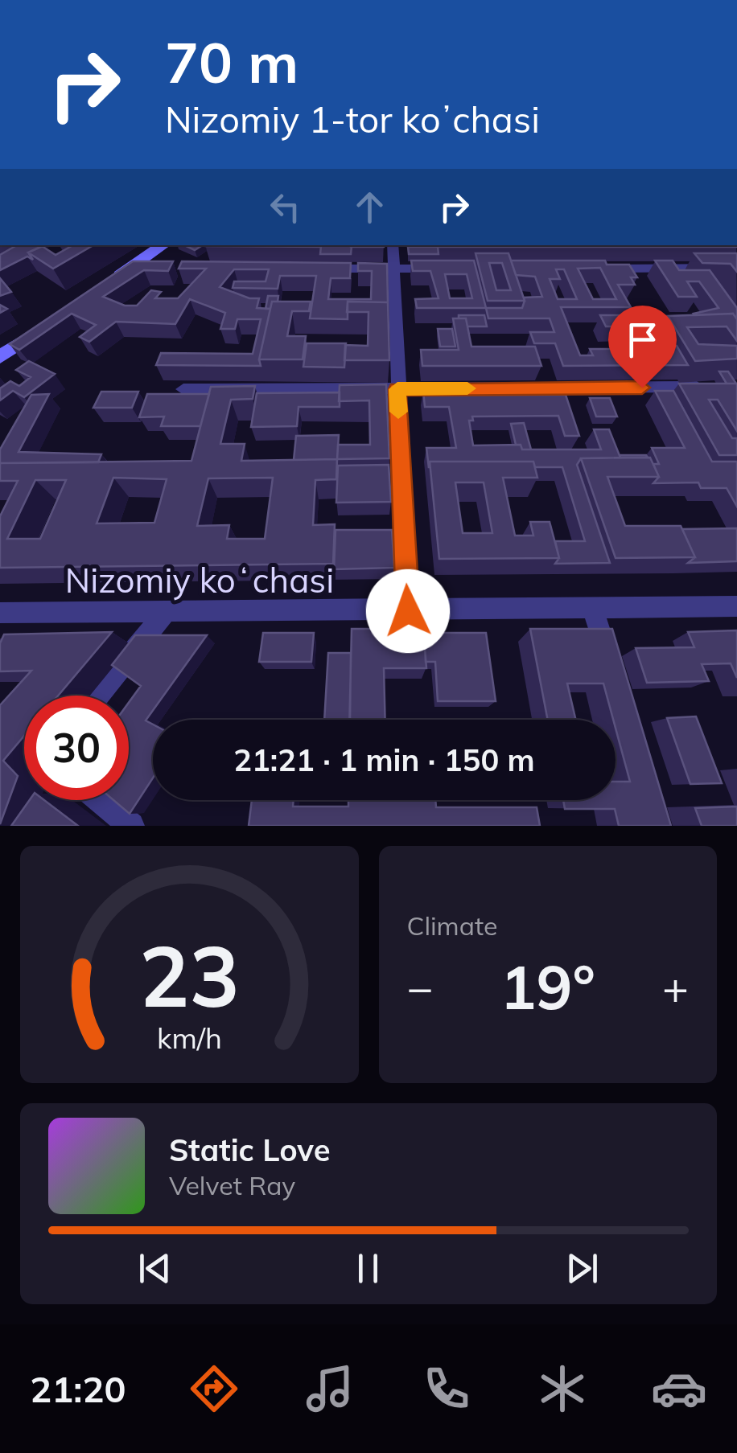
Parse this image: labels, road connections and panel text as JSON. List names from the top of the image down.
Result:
{
  "streets": {
    "street": ["Nizomiy koʻchasi"]
  },
  "page": {
    "turn": ["70 m", "Nizomiy 1-tor koʼchasi"],
    "limit": "30",
    "trip": "21:21 · 1 min · 150 m",
    "tile": "Climate",
    "heat": ["−", "19°", "+"],
    "song": ["Static Love", "Velvet Ray"],
    "tabs": "21:20",
    "gauge": ["23", "km/h"]
  }
}
